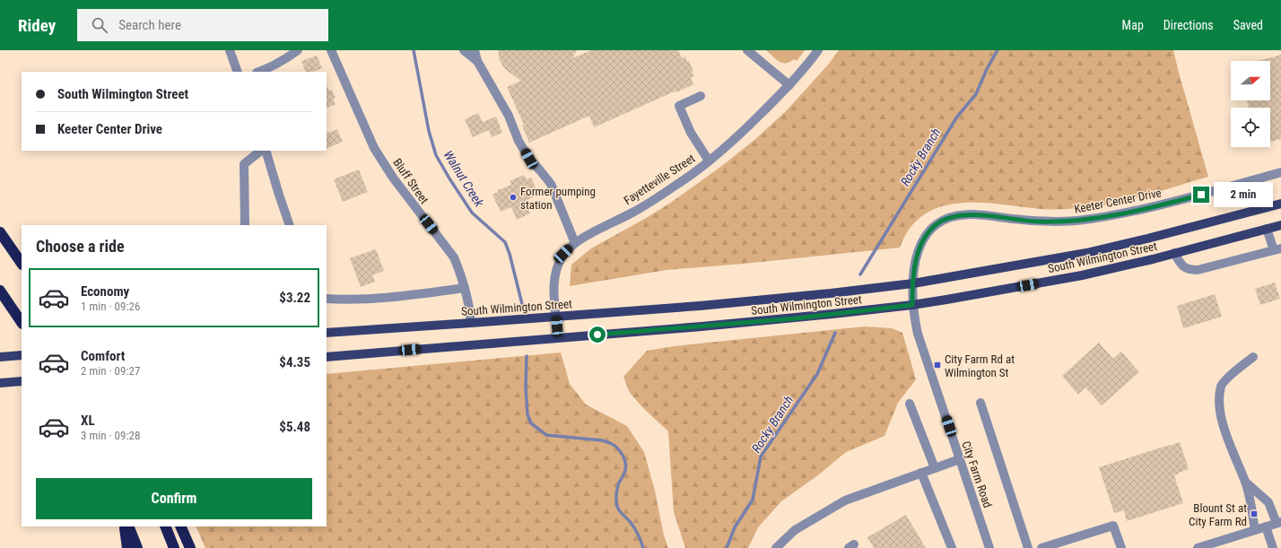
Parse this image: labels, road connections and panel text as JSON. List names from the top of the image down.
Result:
{
  "streets": {
    "main road": ["South Wilmington Street"],
    "street": [
      "Fayetteville Street",
      "Bluff Street",
      "Keeter Center Drive",
      "City Farm Road"
    ]
  },
  "crossings": [
    ["Fayetteville Street", "South Wilmington Street"],
    ["Bluff Street", "South Wilmington Street"],
    ["Keeter Center Drive", "South Wilmington Street"],
    ["Keeter Center Drive", "City Farm Road"],
    ["South Wilmington Street", "City Farm Road"]
  ],
  "water": ["Rocky Branch", "Walnut Creek"],
  "places": {
    "other": ["Former pumping station"],
    "transit": ["City Farm Rd at Wilmington St", "Blount St at City Farm Rd"]
  },
  "north": "right",
  "page": {
    "header": "Ridey",
    "search": "Search here",
    "nav": ["Map", "Directions", "Saved"],
    "banner": ["South Wilmington Street", "Keeter Center Drive"],
    "bubble": "2 min",
    "heading": "Choose a ride",
    "list": [
      {
        "name": "Economy",
        "note": "1 min · 09:26",
        "value": "$3.22"
      },
      {
        "name": "Comfort",
        "note": "2 min · 09:27",
        "value": "$4.35"
      },
      {
        "name": "XL",
        "note": "3 min · 09:28",
        "value": "$5.48"
      }
    ],
    "buttons": "Confirm"
  }
}
